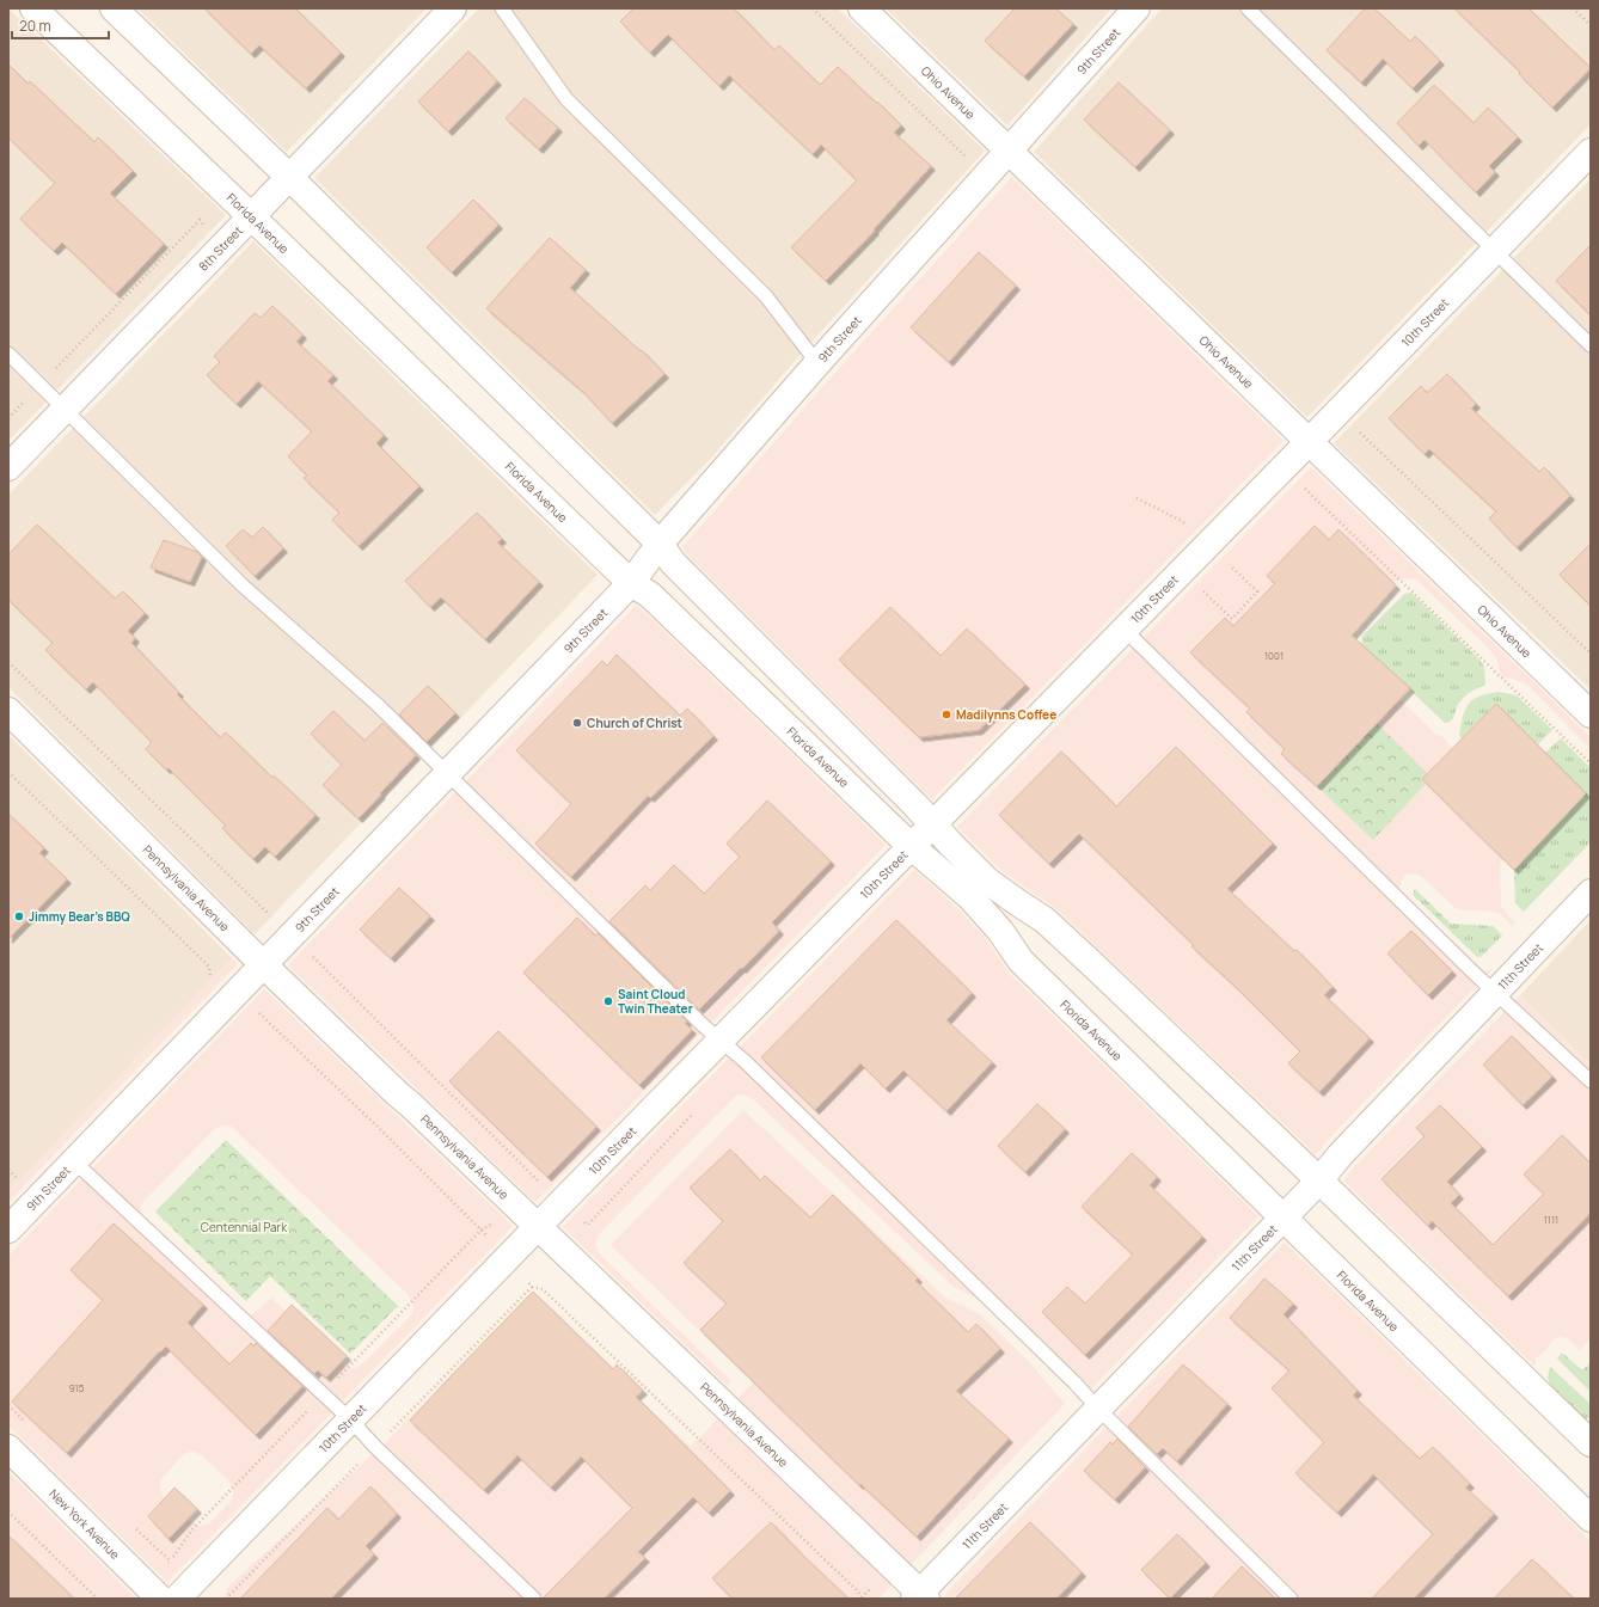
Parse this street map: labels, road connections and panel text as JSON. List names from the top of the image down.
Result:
{
  "streets": {
    "street": [
      "9th Street",
      "Ohio Avenue",
      "Florida Avenue",
      "8th Street",
      "10th Street",
      "Pennsylvania Avenue",
      "11th Street",
      "New York Avenue"
    ]
  },
  "crossings": [
    ["9th Street", "Ohio Avenue"],
    ["9th Street", "Florida Avenue"],
    ["9th Street", "Pennsylvania Avenue"],
    ["Ohio Avenue", "10th Street"],
    ["Florida Avenue", "8th Street"],
    ["Florida Avenue", "10th Street"],
    ["Florida Avenue", "11th Street"],
    ["10th Street", "Pennsylvania Avenue"],
    ["Pennsylvania Avenue", "11th Street"]
  ],
  "parks": ["Centennial Park"],
  "places": [
    "Madilynns Coffee",
    "Church of Christ",
    "Jimmy Bear's BBQ",
    "Saint Cloud Twin Theater"
  ],
  "house_numbers": ["1001", "1111", "915"],
  "scale_bar": "20 m"
}
